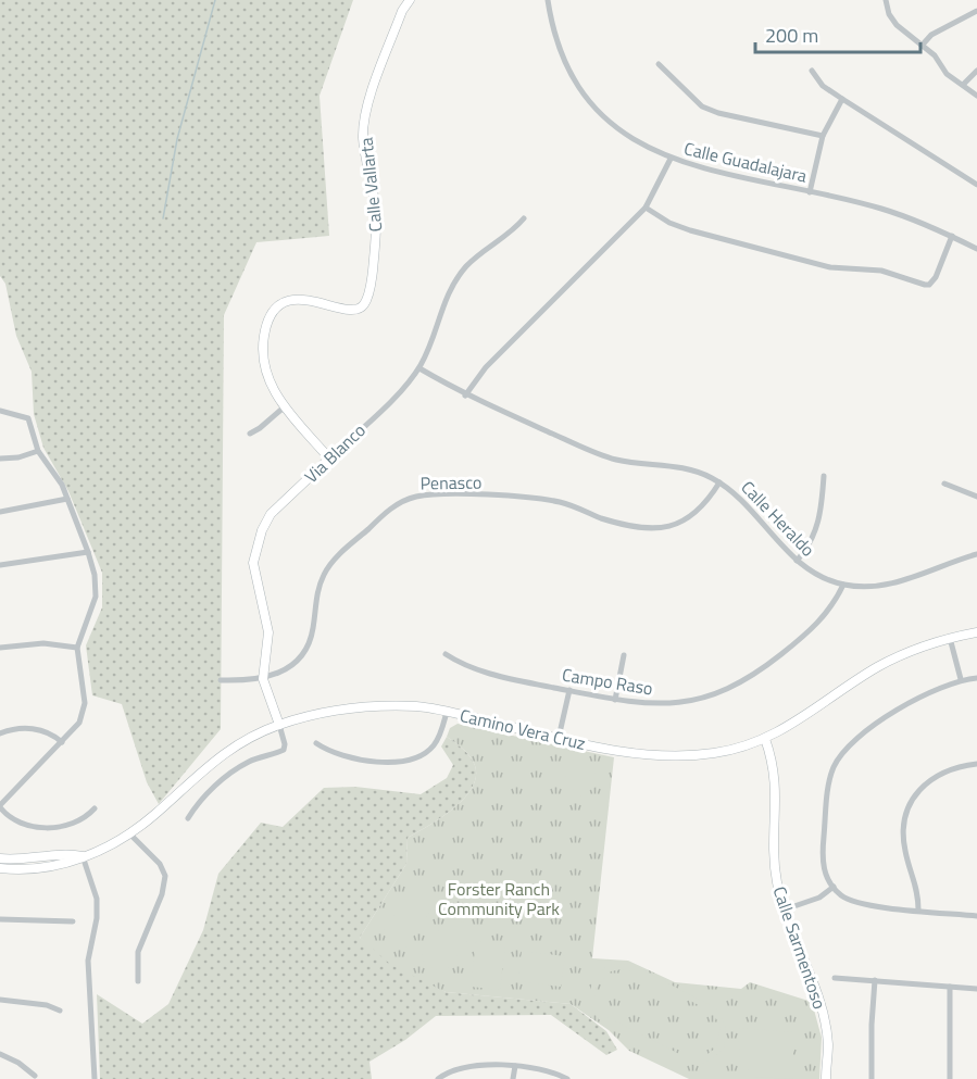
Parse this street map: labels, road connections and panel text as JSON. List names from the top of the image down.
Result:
{
  "streets": {
    "street": [
      "Calle Guadalajara",
      "Calle Vallarta",
      "Via Blanco",
      "Penasco",
      "Calle Heraldo",
      "Campo Raso",
      "Camino Vera Cruz",
      "Calle Sarmentoso"
    ]
  },
  "crossings": [
    ["Calle Vallarta", "Via Blanco"],
    ["Via Blanco", "Penasco"],
    ["Via Blanco", "Calle Heraldo"],
    ["Via Blanco", "Camino Vera Cruz"],
    ["Penasco", "Calle Heraldo"],
    ["Calle Heraldo", "Campo Raso"],
    ["Camino Vera Cruz", "Calle Sarmentoso"]
  ],
  "parks": ["Forster Ranch Community Park"],
  "scale_bar": "200 m"
}
